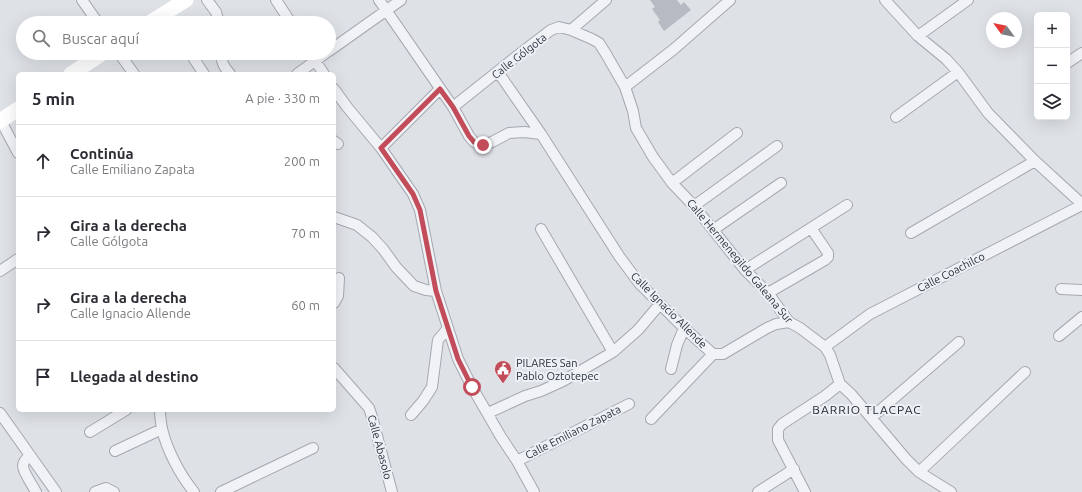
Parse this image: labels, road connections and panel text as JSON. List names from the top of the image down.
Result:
{
  "streets": {
    "street": [
      "Calle Gólgota",
      "Calle Hermenegildo Galeana Sur",
      "Calle Coachilco",
      "Calle Ignacio Allende",
      "Calle Emiliano Zapata",
      "Calle Abasolo"
    ]
  },
  "crossings": [
    ["Calle Gólgota", "Calle Hermenegildo Galeana Sur"],
    ["Calle Gólgota", "Calle Ignacio Allende"],
    ["Calle Hermenegildo Galeana Sur", "Calle Coachilco"],
    ["Calle Hermenegildo Galeana Sur", "Calle Ignacio Allende"]
  ],
  "districts": ["BARRIO TLACPAC"],
  "places": {
    "public building": ["PILARES San Pablo Oztotepec"]
  },
  "north": "top left",
  "page": {
    "map_buttons": ["+", "−"],
    "search": "Buscar aquí",
    "heading": ["5 min", "A pie · 330 m"],
    "list": [
      ["Continúa", "Calle Emiliano Zapata", "200 m"],
      ["Gira a la derecha", "Calle Gólgota", "70 m"],
      ["Gira a la derecha", "Calle Ignacio Allende", "60 m"],
      "Llegada al destino"
    ]
  }
}
